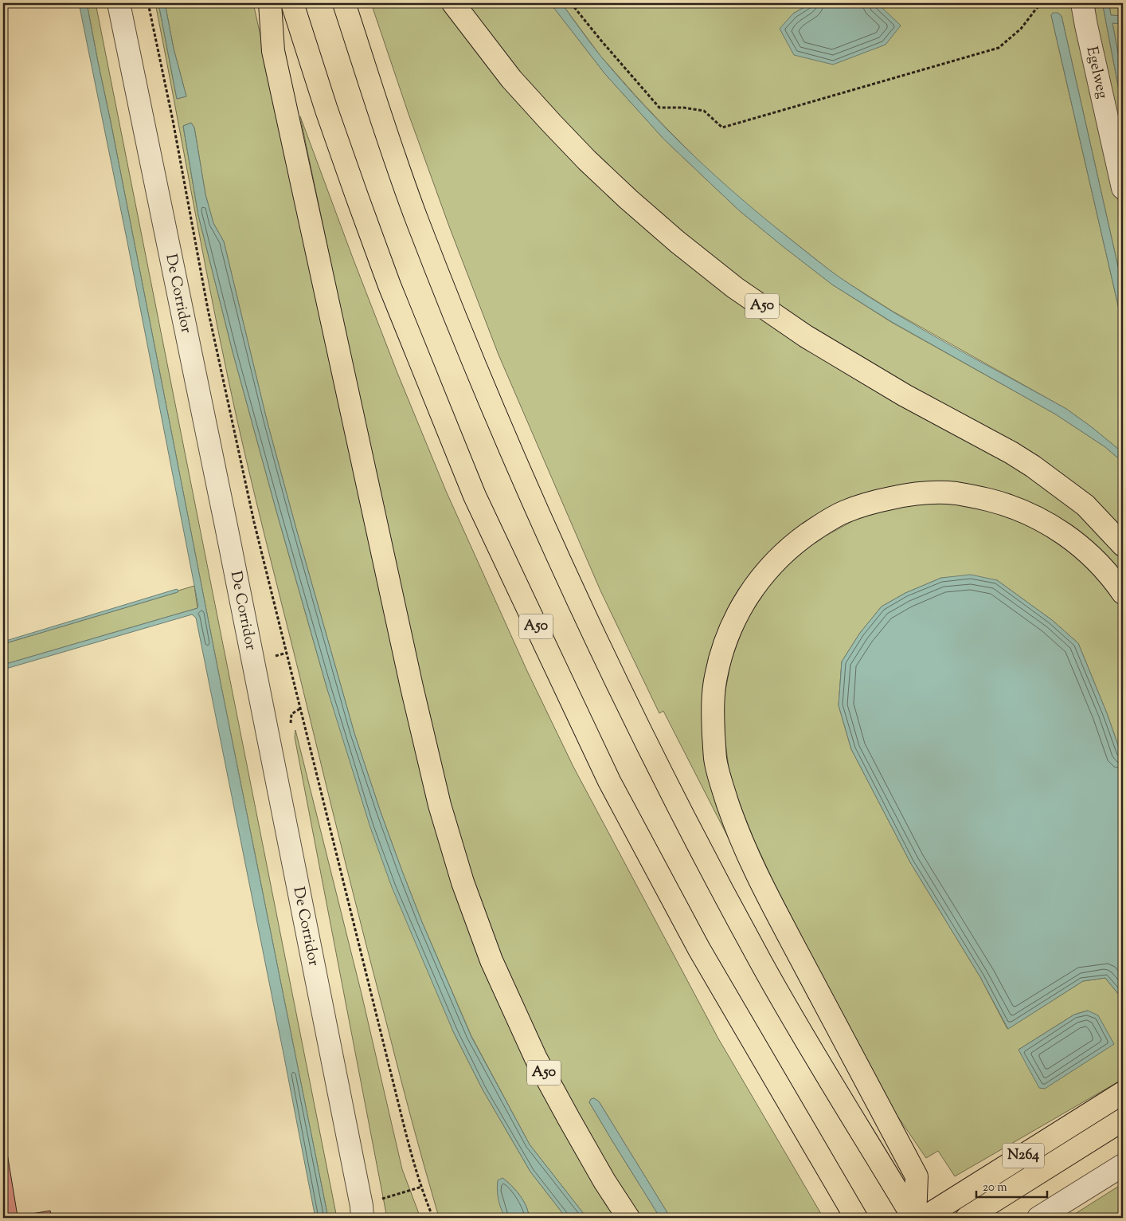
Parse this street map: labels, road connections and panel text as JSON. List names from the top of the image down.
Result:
{
  "streets": {
    "main road": ["A50", "N264"],
    "street": ["Egelweg", "De Corridor"]
  },
  "scale_bar": "20 m"
}
